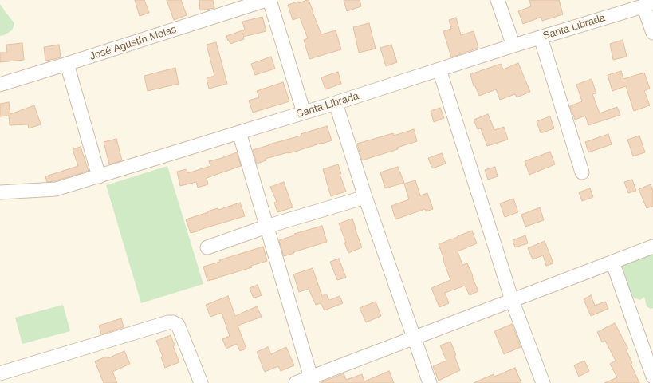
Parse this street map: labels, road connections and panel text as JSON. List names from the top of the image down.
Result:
{
  "streets": {
    "street": ["Santa Librada", "José Agustín Molas"]
  }
}
